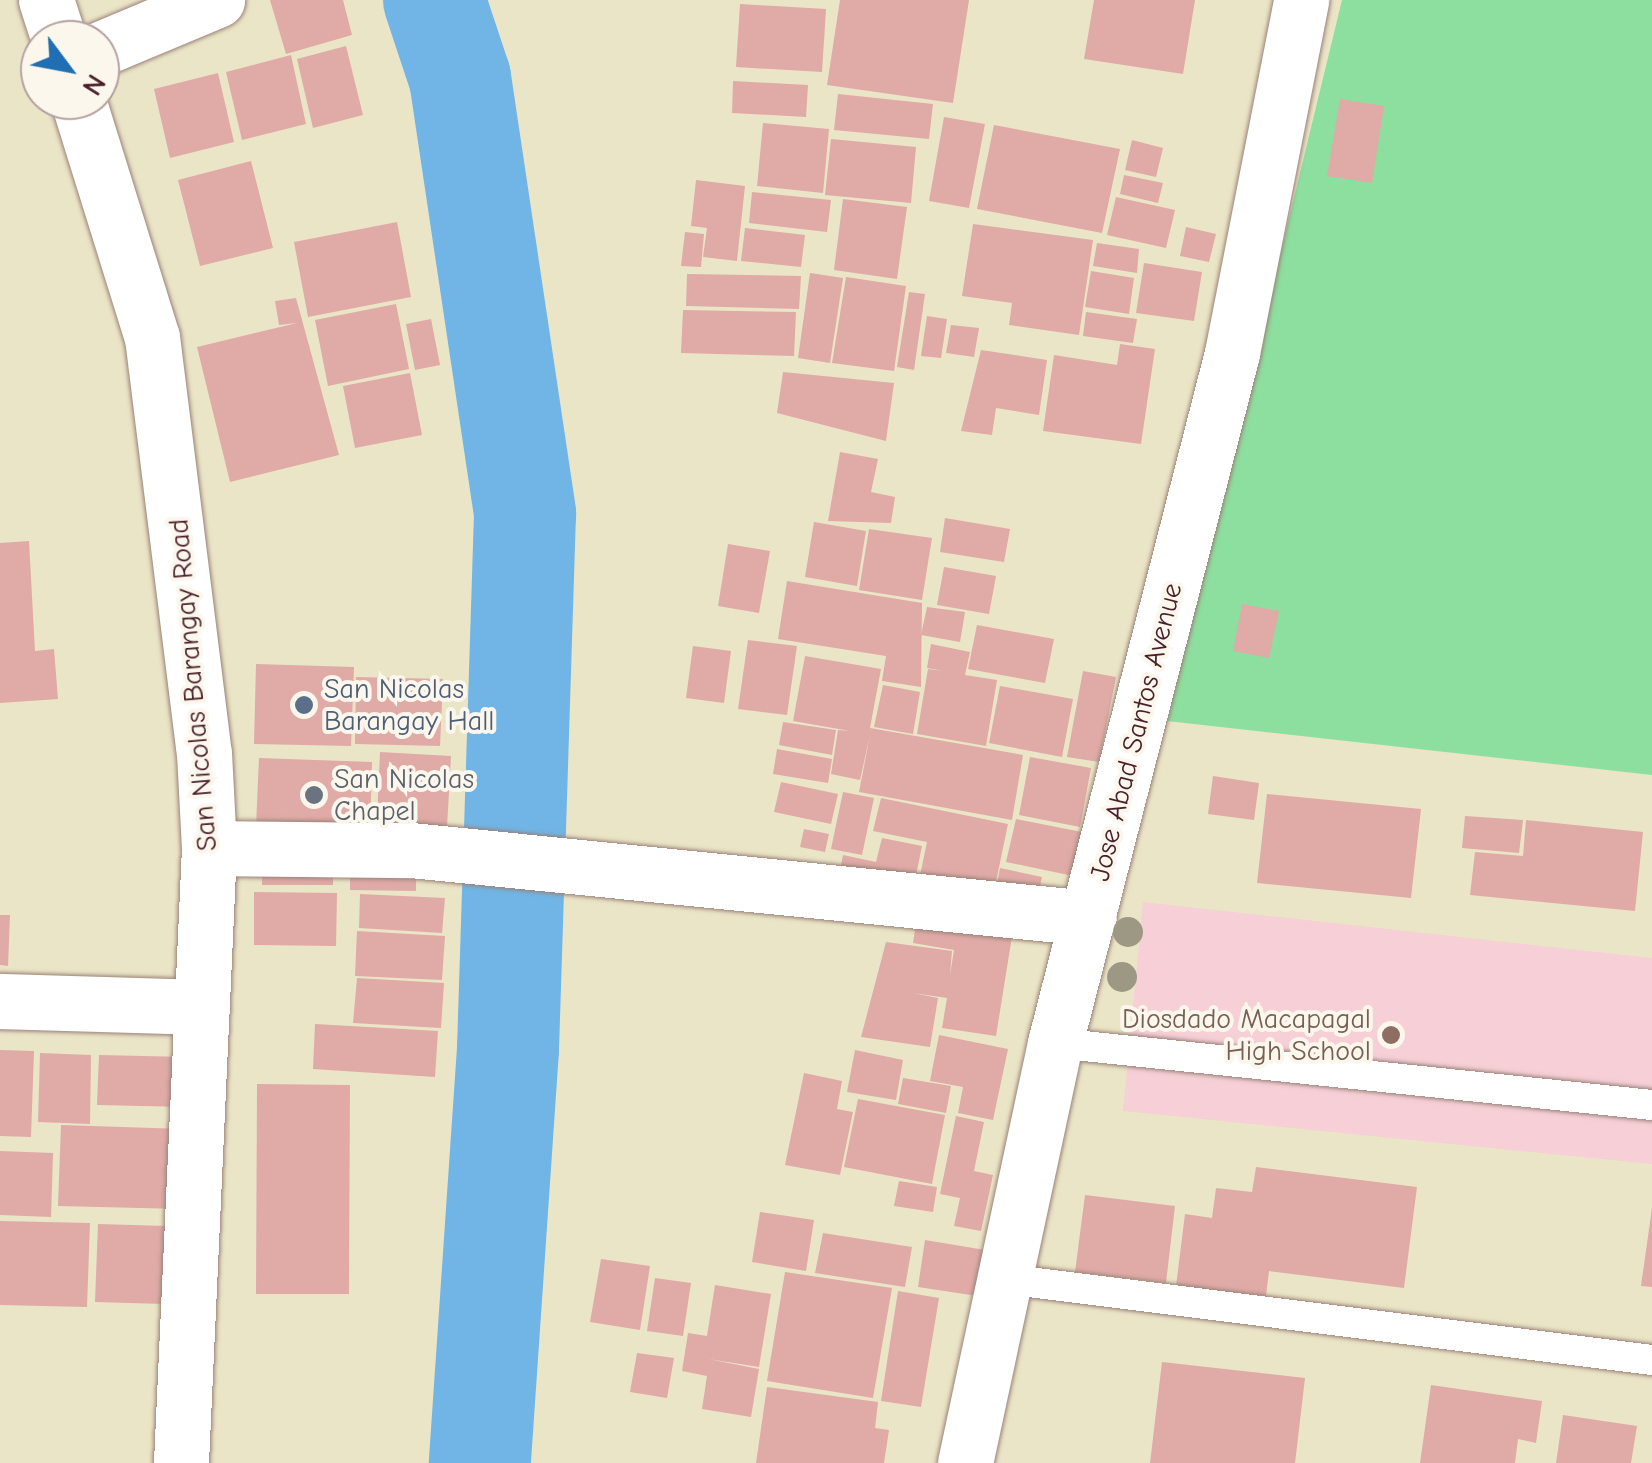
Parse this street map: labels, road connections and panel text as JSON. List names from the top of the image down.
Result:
{
  "streets": {
    "main road": ["San Nicolas Barangay Road", "Jose Abad Santos Avenue"]
  },
  "places": ["San Nicolas Barangay Hall", "San Nicolas Chapel", "Diosdado Macapagal High School"],
  "north": "bottom right"
}
